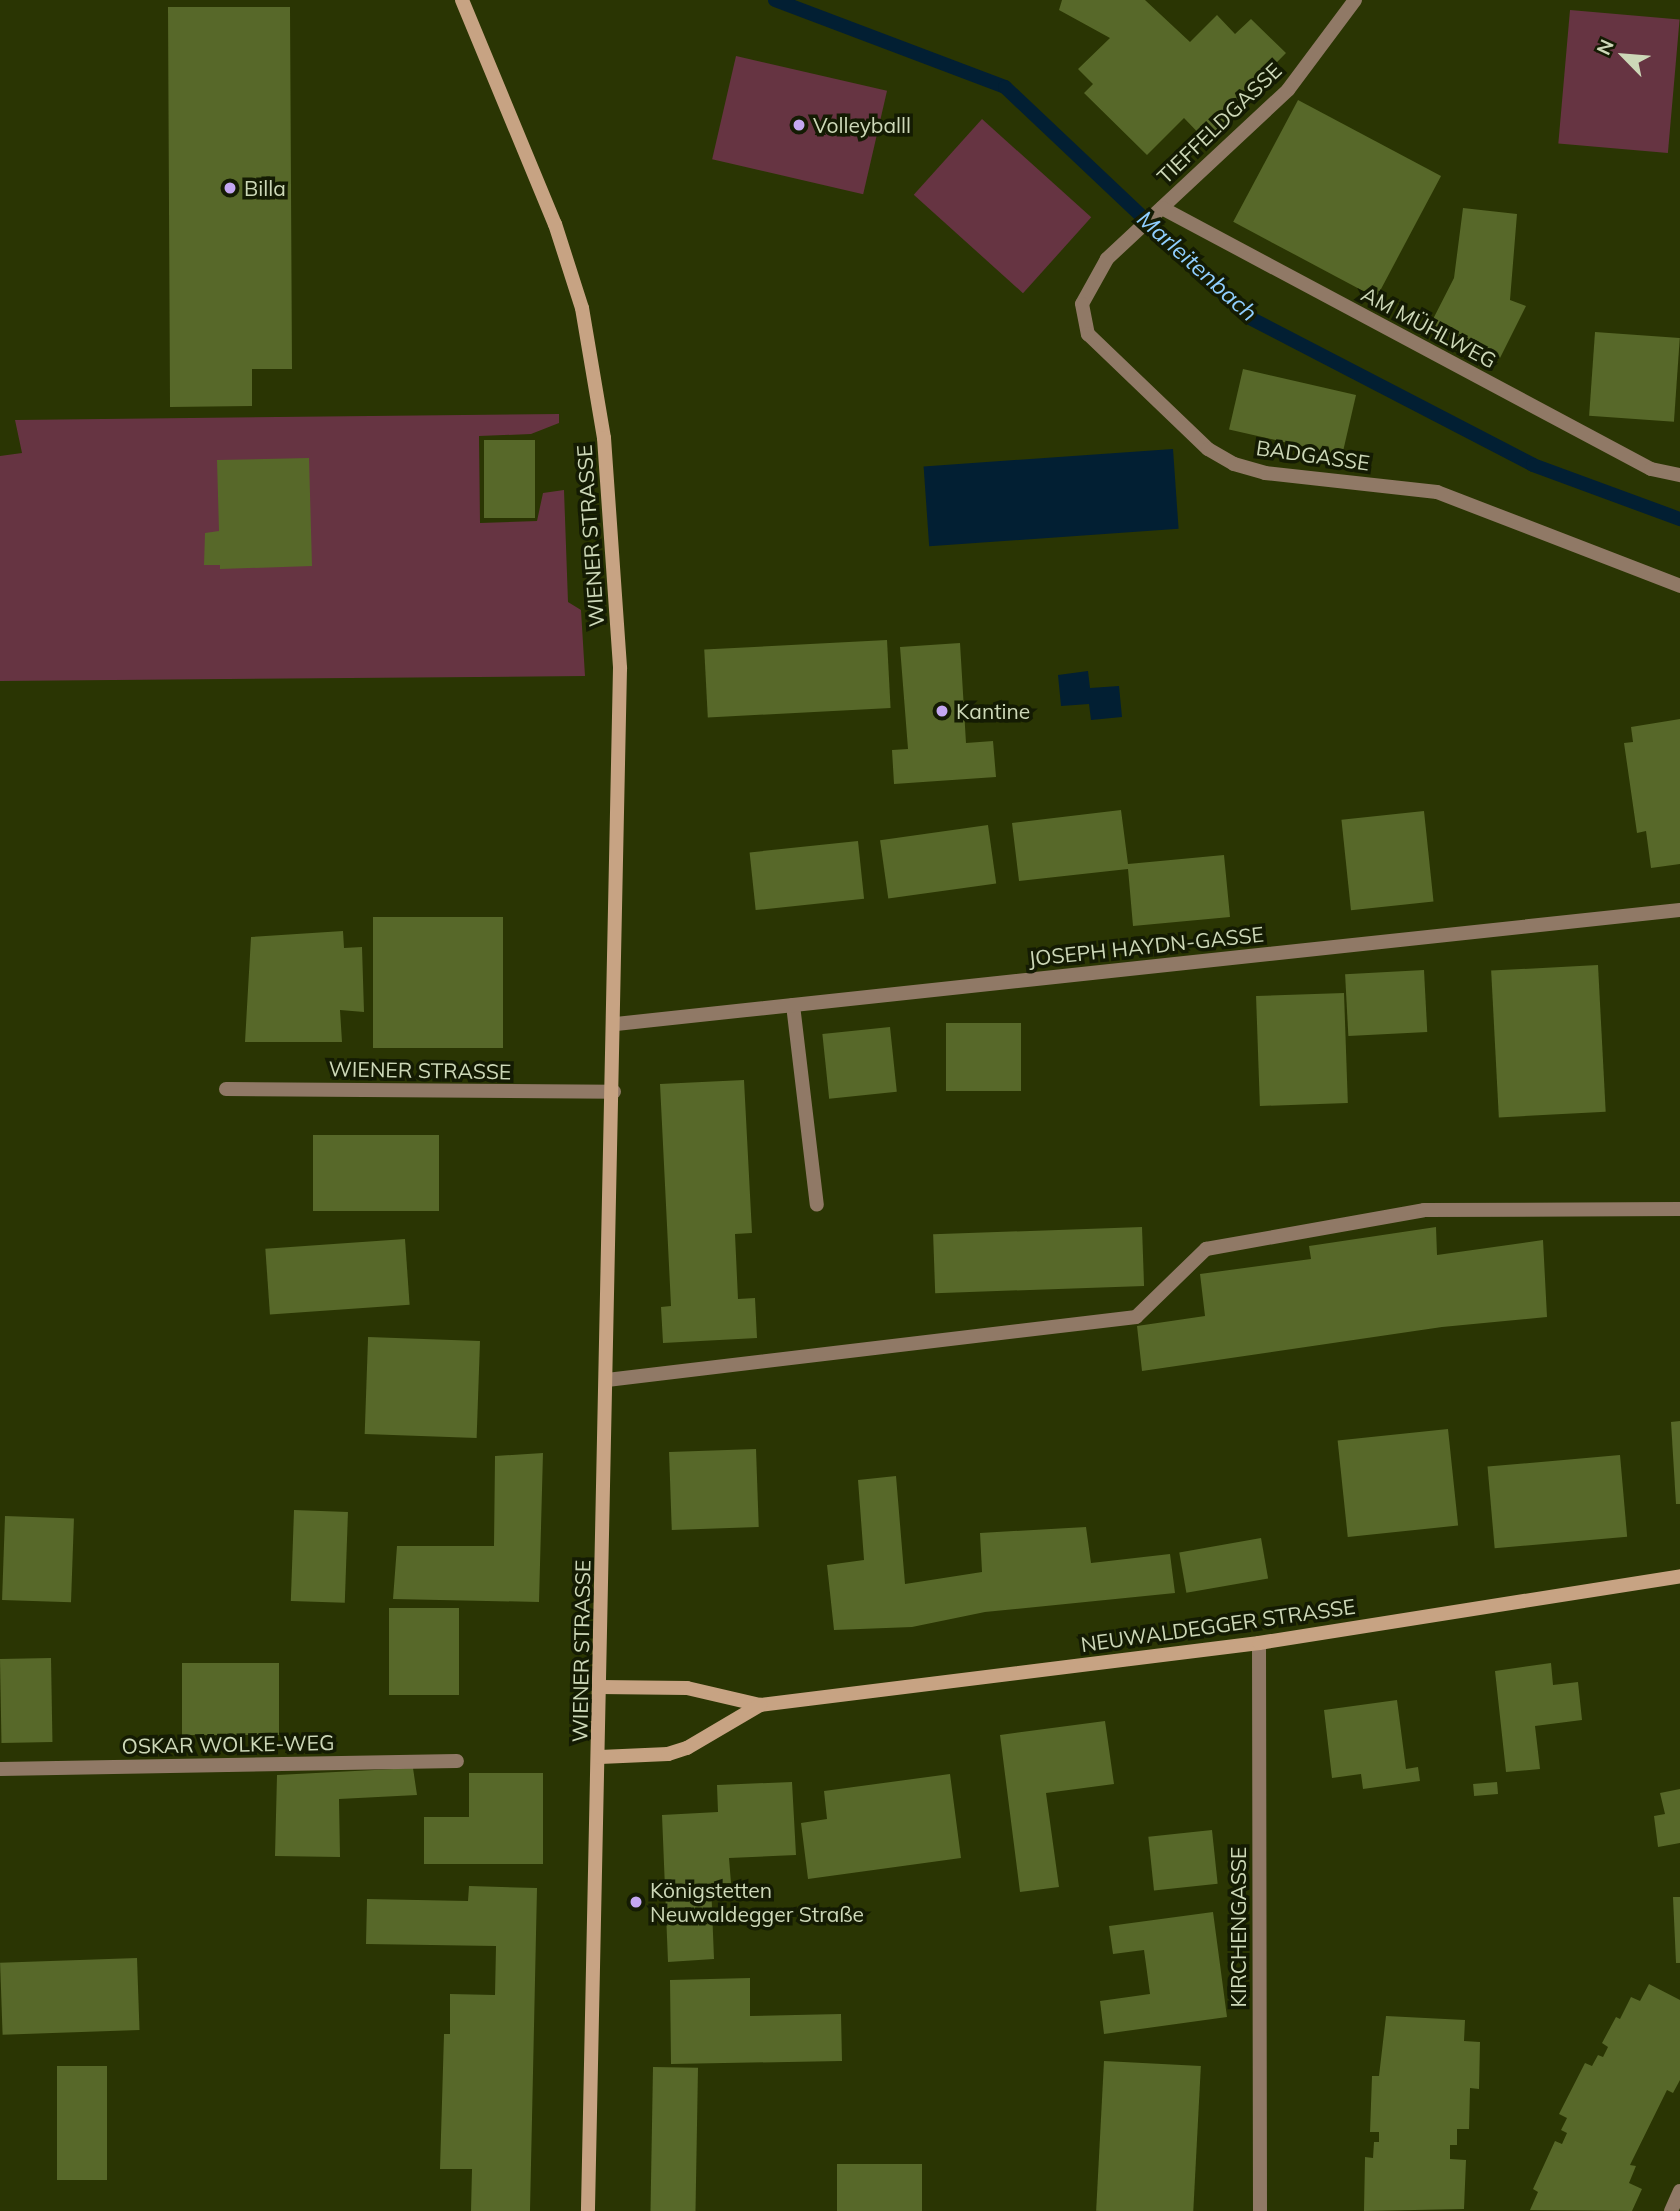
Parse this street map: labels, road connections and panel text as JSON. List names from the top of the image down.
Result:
{
  "streets": {
    "main road": ["WIENER STRASSE", "NEUWALDEGGER STRASSE"],
    "street": [
      "TIEFFELDGASSE",
      "AM MÜHLWEG",
      "BADGASSE",
      "JOSEPH HAYDN-GASSE",
      "OSKAR WOLKE-WEG",
      "KIRCHENGASSE"
    ]
  },
  "crossings": [
    ["TIEFFELDGASSE", "AM MÜHLWEG"],
    ["TIEFFELDGASSE", "BADGASSE"],
    ["AM MÜHLWEG", "BADGASSE"],
    ["WIENER STRASSE", "JOSEPH HAYDN-GASSE"],
    ["WIENER STRASSE", "NEUWALDEGGER STRASSE"],
    ["NEUWALDEGGER STRASSE", "KIRCHENGASSE"]
  ],
  "water": ["Marleitenbach"],
  "places": [
    "Volleyballl",
    "Billa",
    "Kantine",
    "Königstetten Neuwaldegger Straße"
  ],
  "north": "top left"
}
